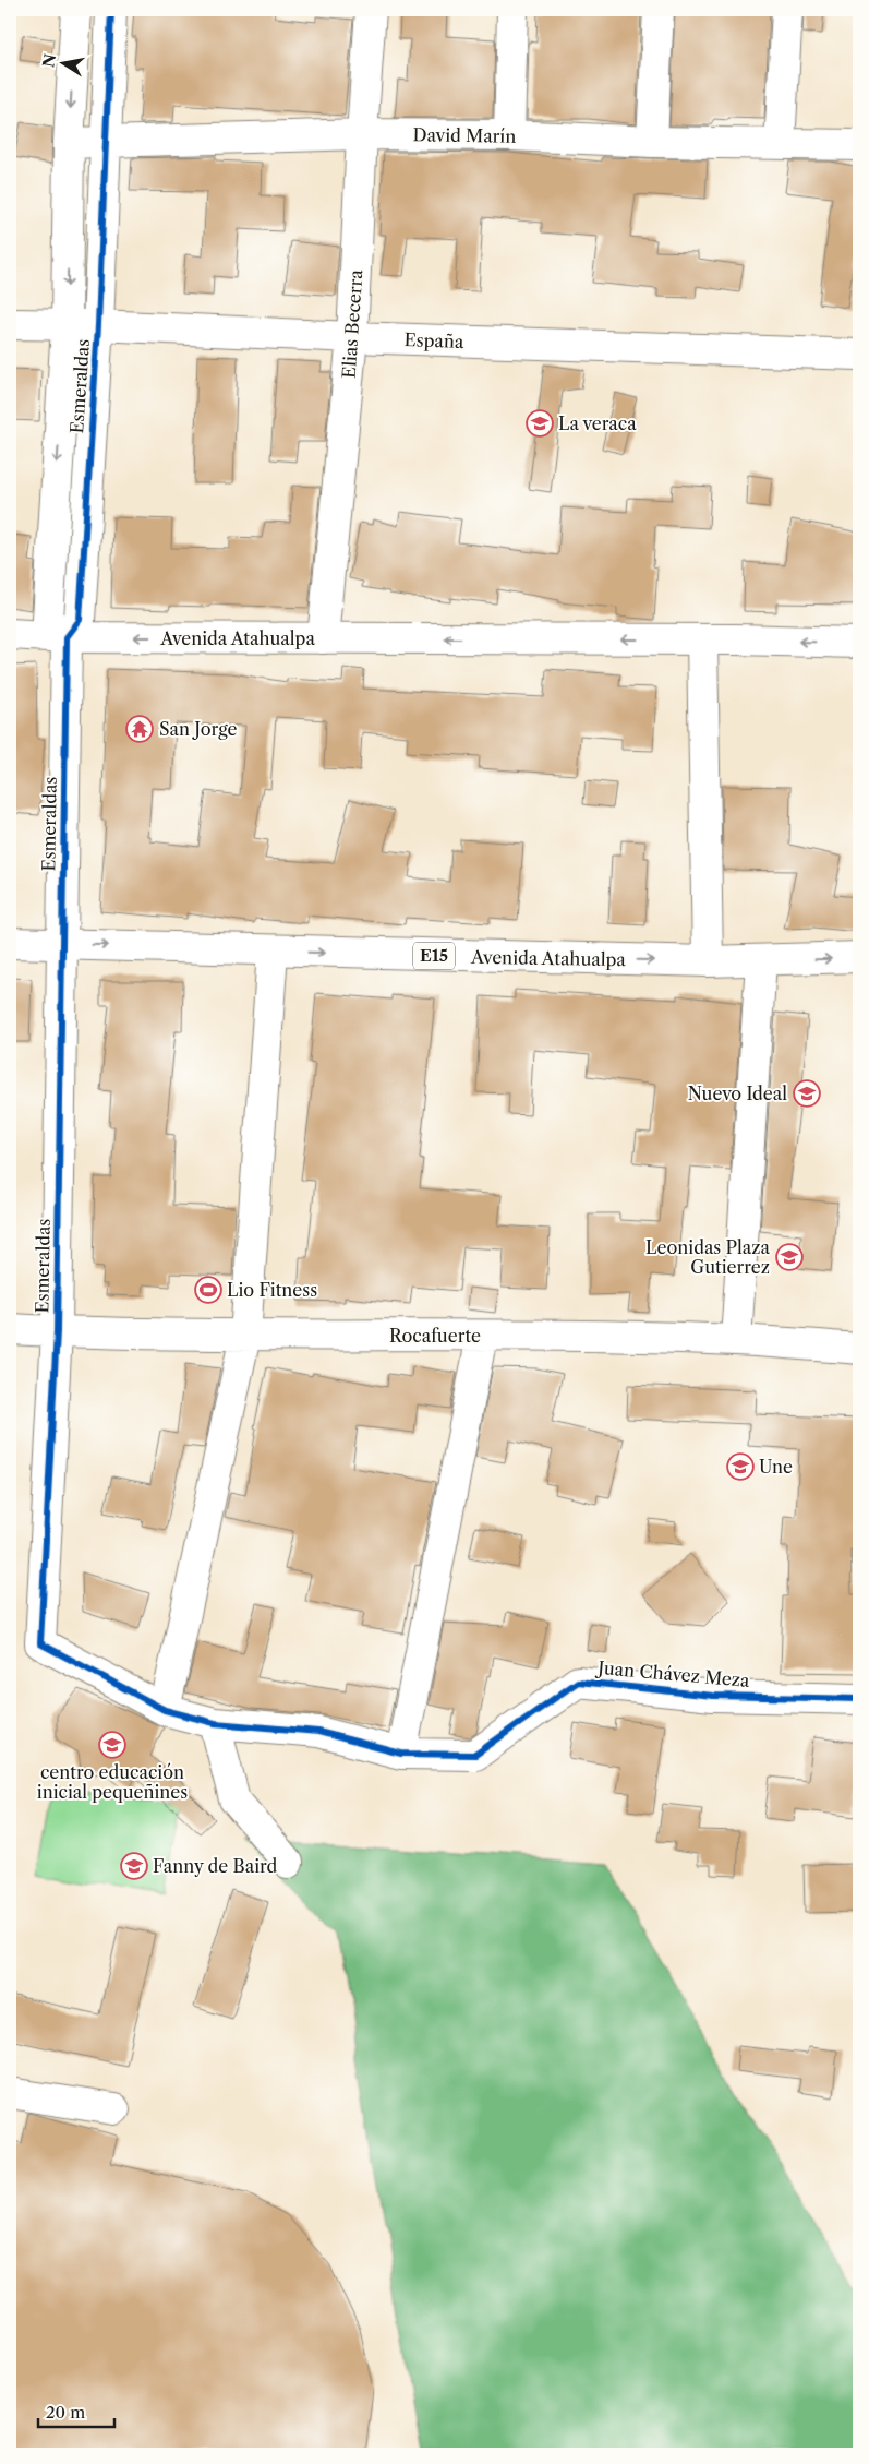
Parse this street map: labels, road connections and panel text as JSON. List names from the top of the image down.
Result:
{
  "streets": {
    "main road": [
      "David Marín",
      "Elias Becerra",
      "España",
      "Esmeraldas",
      "Avenida Atahualpa",
      "E15",
      "Rocafuerte",
      "Juan Chávez Meza"
    ]
  },
  "crossings": [
    ["David Marín", "Elias Becerra"],
    ["David Marín", "Esmeraldas"],
    ["Elias Becerra", "España"],
    ["Elias Becerra", "Avenida Atahualpa"],
    ["España", "Esmeraldas"],
    ["Esmeraldas", "Avenida Atahualpa"],
    ["Esmeraldas", "Rocafuerte"],
    ["Esmeraldas", "Juan Chávez Meza"]
  ],
  "places": {
    "school or university": [
      "La veraca",
      "Nuevo Ideal",
      "Leonidas Plaza Gutierrez",
      "Une",
      "centro educación inicial pequeñines",
      "Fanny de Baird"
    ],
    "temple": ["San Jorge"],
    "sports": ["Lio Fitness"]
  },
  "scale_bar": "20 m",
  "north": "left"
}
